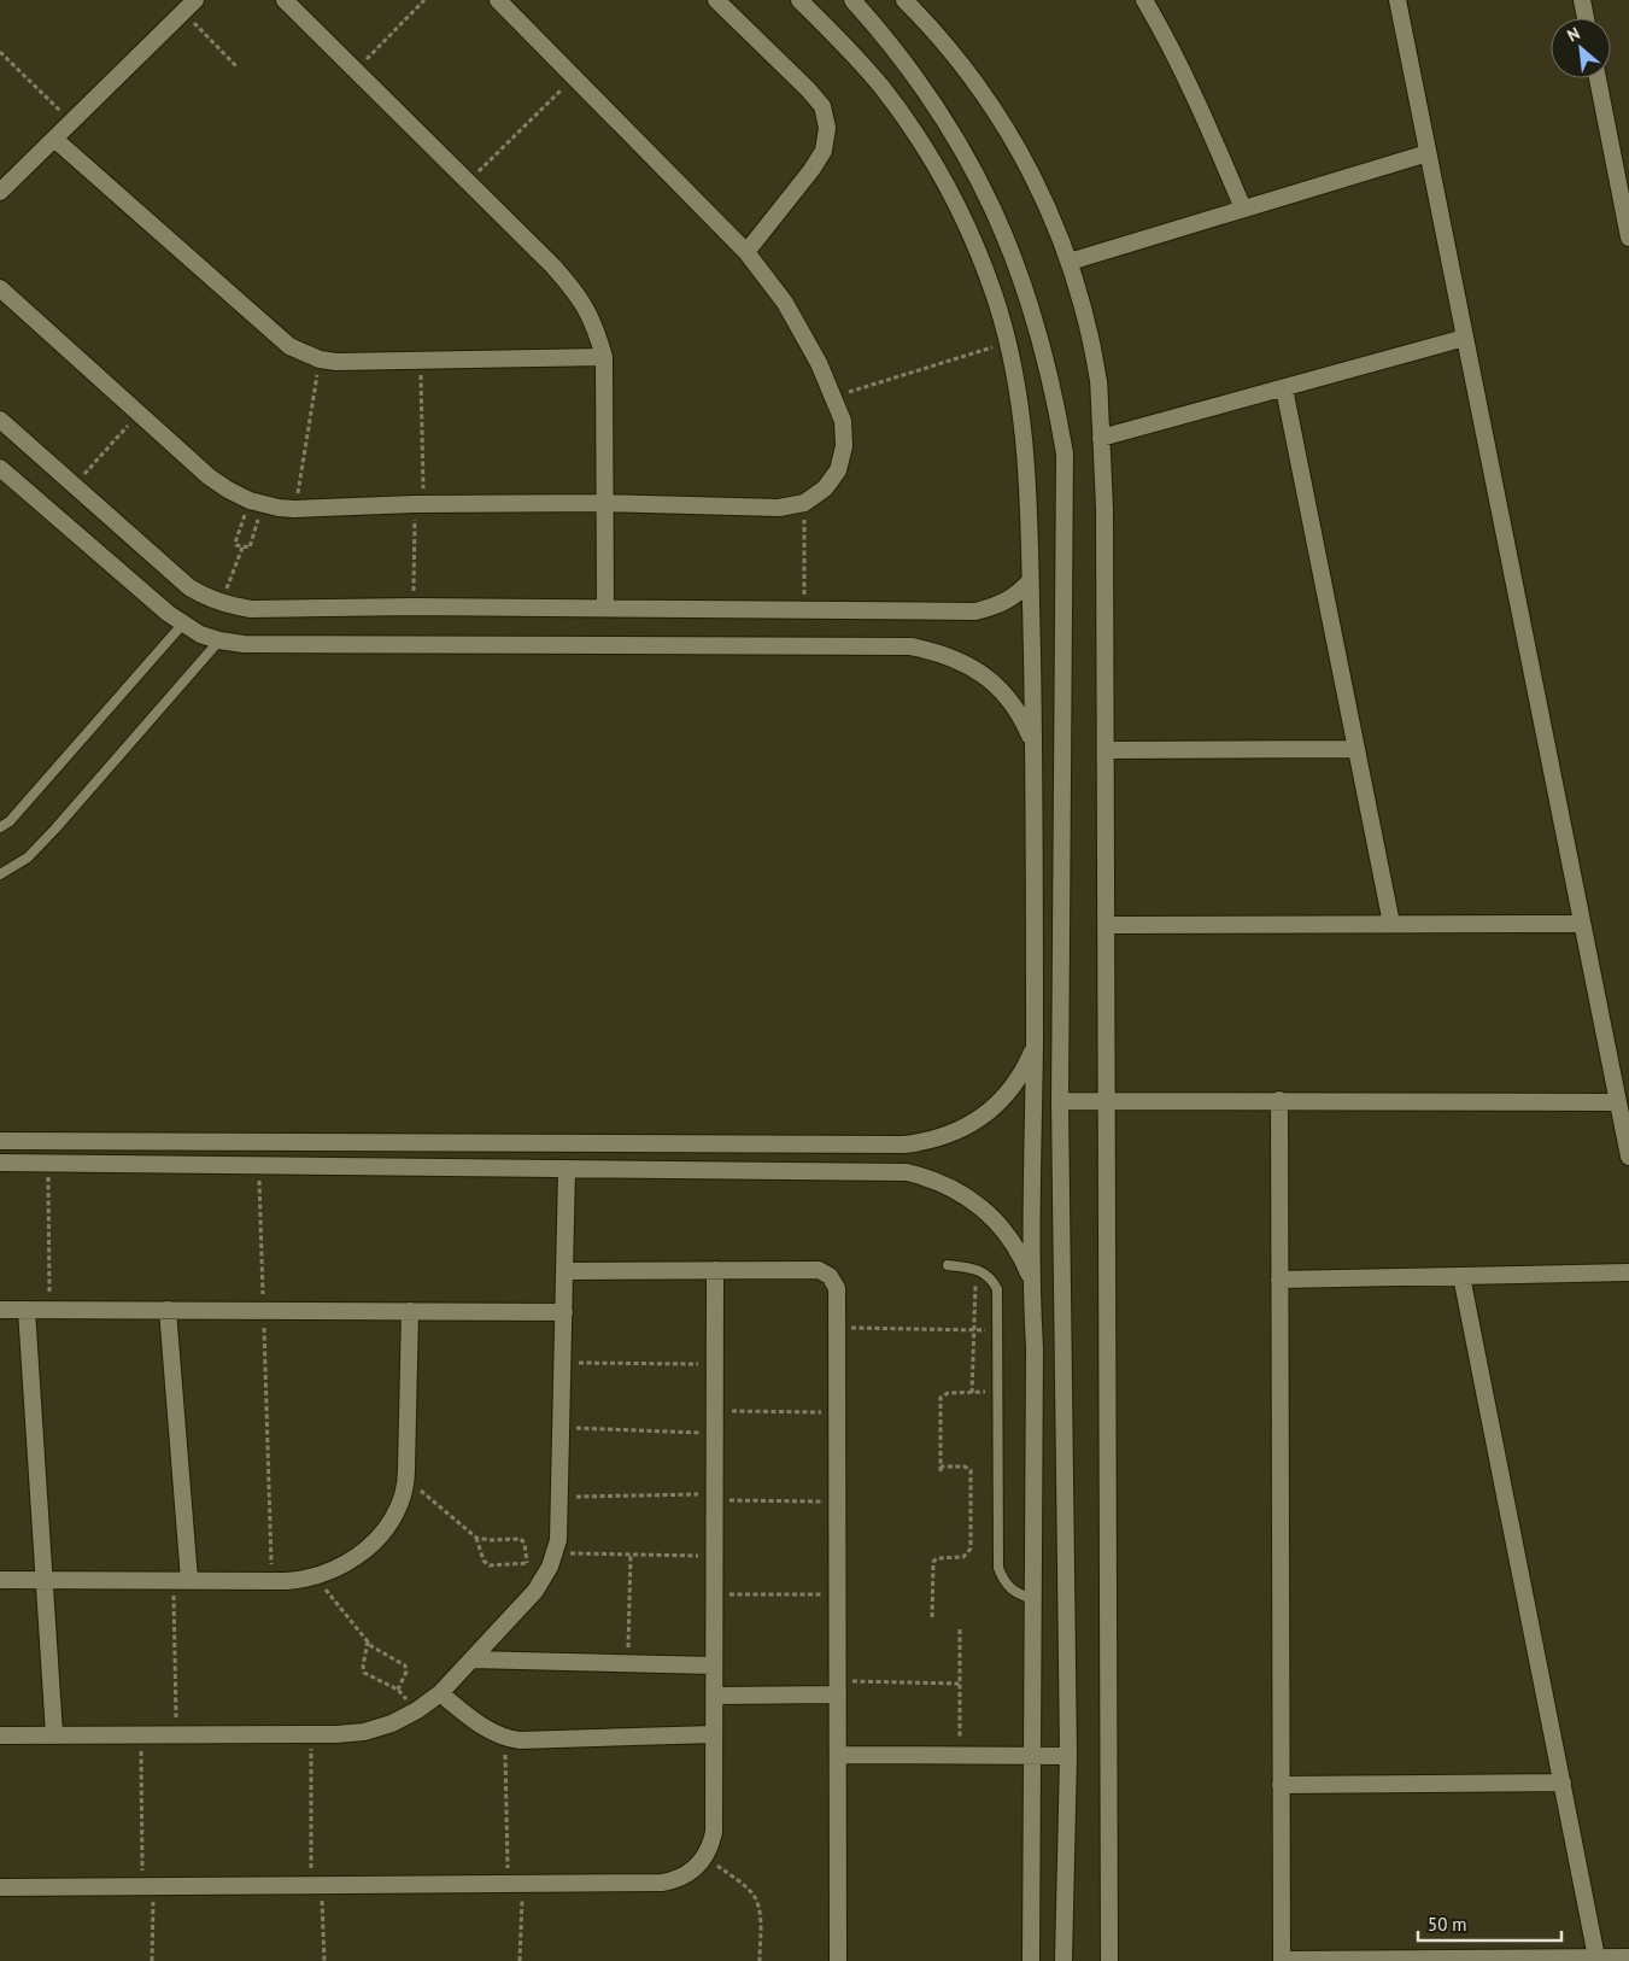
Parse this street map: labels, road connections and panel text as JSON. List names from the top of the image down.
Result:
{
  "scale_bar": "50 m",
  "north": "top left"
}
